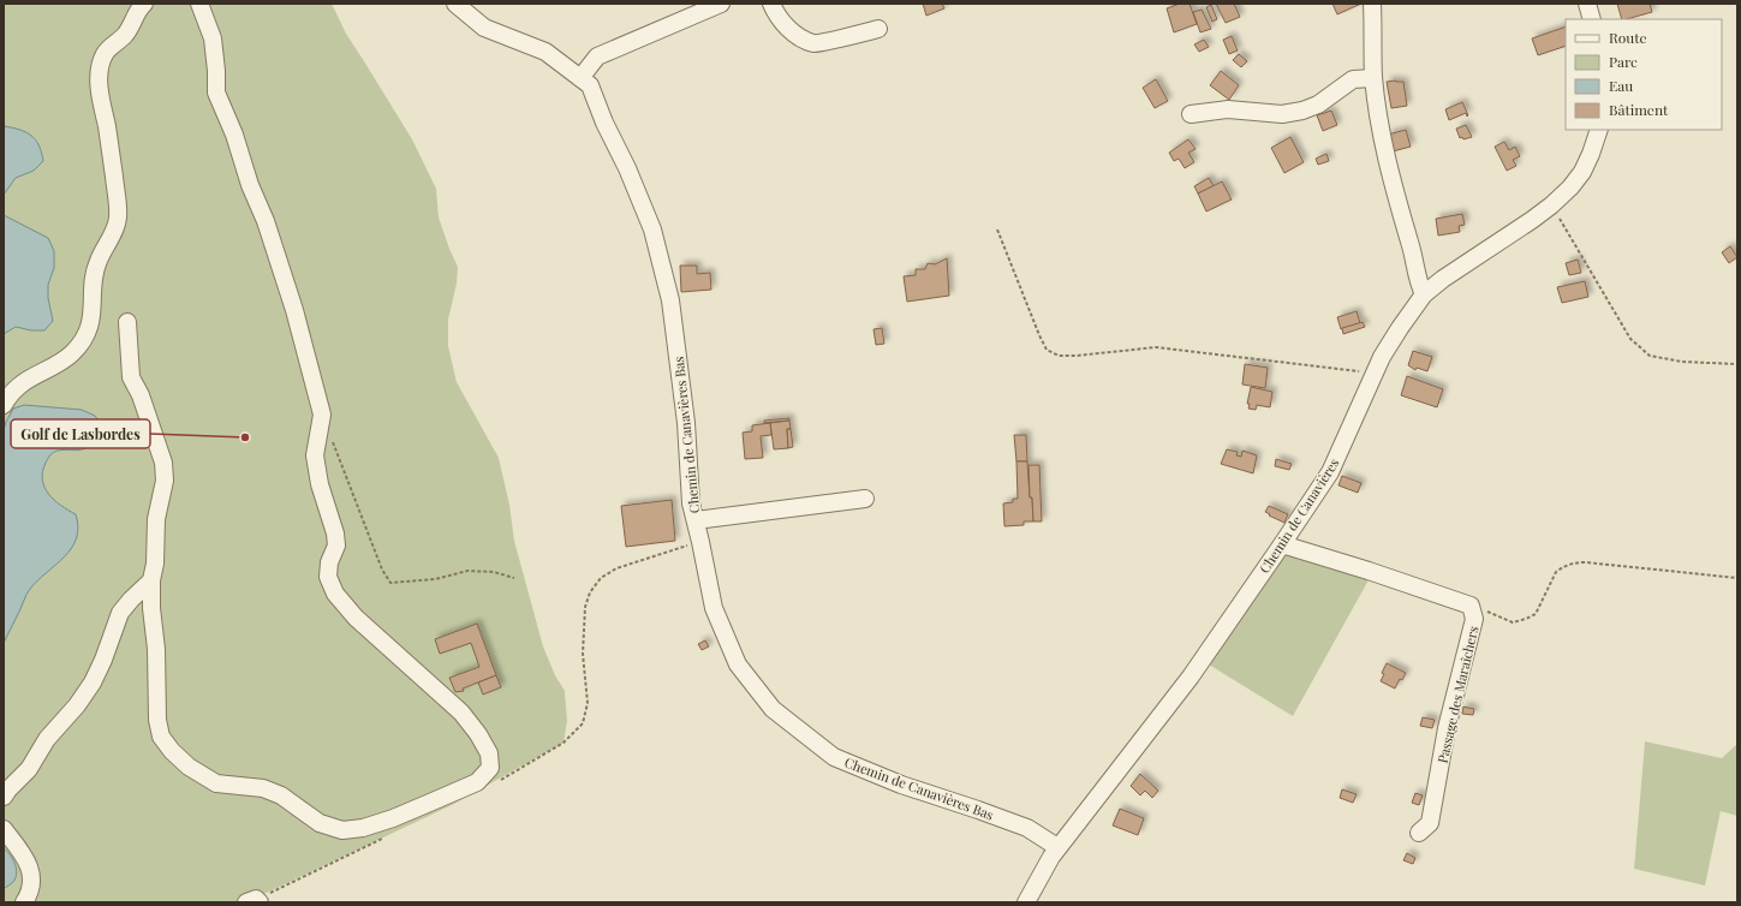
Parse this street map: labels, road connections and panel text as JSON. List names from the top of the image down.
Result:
{
  "streets": {
    "street": ["Chemin de Canavières Bas", "Chemin de Canavières", "Passage des Maraîchers"]
  },
  "crossings": [
    ["Chemin de Canavières Bas", "Chemin de Canavières"]
  ],
  "places": ["Golf de Lasbordes"],
  "legend": [
    "Route",
    "Parc",
    "Eau",
    "Bâtiment"
  ]
}
